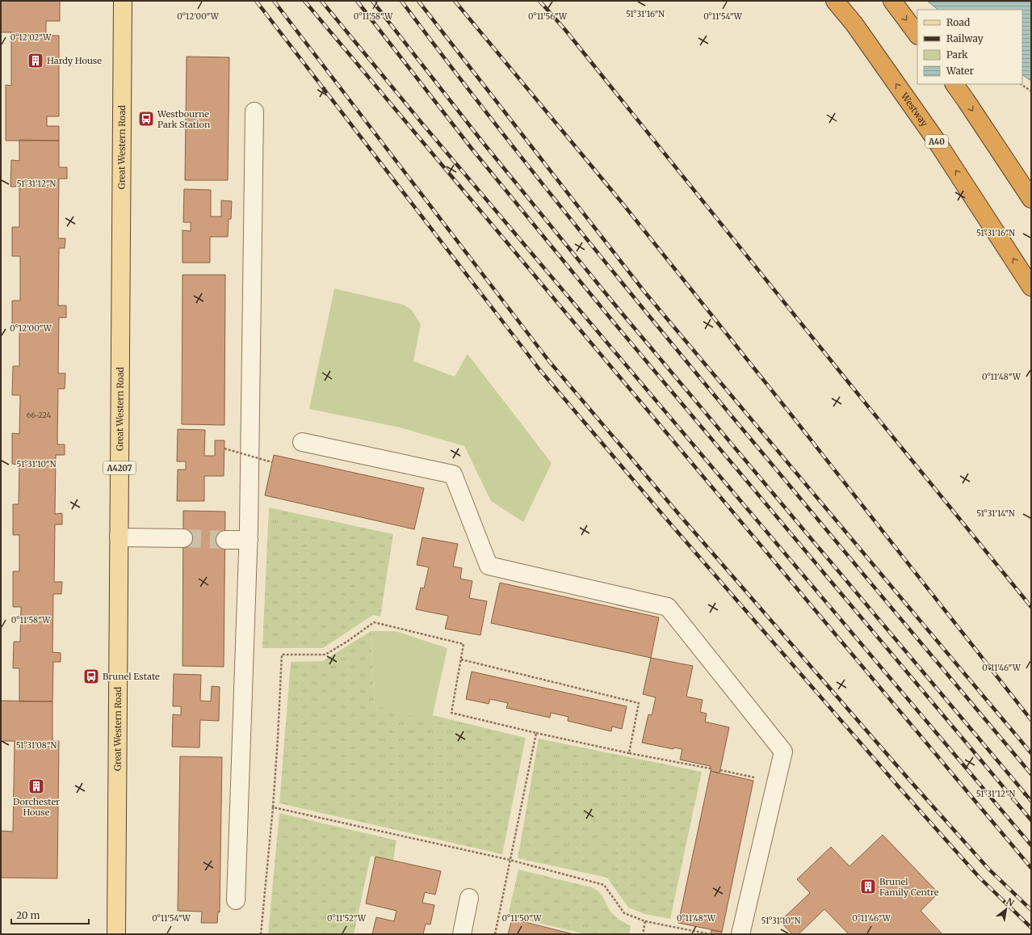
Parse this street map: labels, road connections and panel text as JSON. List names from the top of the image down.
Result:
{
  "streets": {
    "highway": ["Westway", "A40"],
    "main road": ["Great Western Road", "A4207"]
  },
  "places": {
    "building": ["Hardy House", "Dorchester House", "Brunel Family Centre"],
    "bus stop": ["Westbourne Park Station", "Brunel Estate"]
  },
  "house_numbers": ["66-224"],
  "legend": [
    "Road",
    "Railway",
    "Park",
    "Water"
  ],
  "scale_bar": "20 m",
  "north": "top right",
  "coordinates": [
    "51°31'16\"N",
    "0°11'58\"W",
    "0°11'54\"W",
    "0°12'00\"W",
    "0°11'56\"W",
    "0°12'02\"W",
    "51°31'12\"N",
    "0°11'48\"W",
    "51°31'10\"N",
    "51°31'14\"N",
    "0°11'46\"W",
    "51°31'08\"N",
    "0°11'52\"W",
    "0°11'50\"W"
  ]
}
